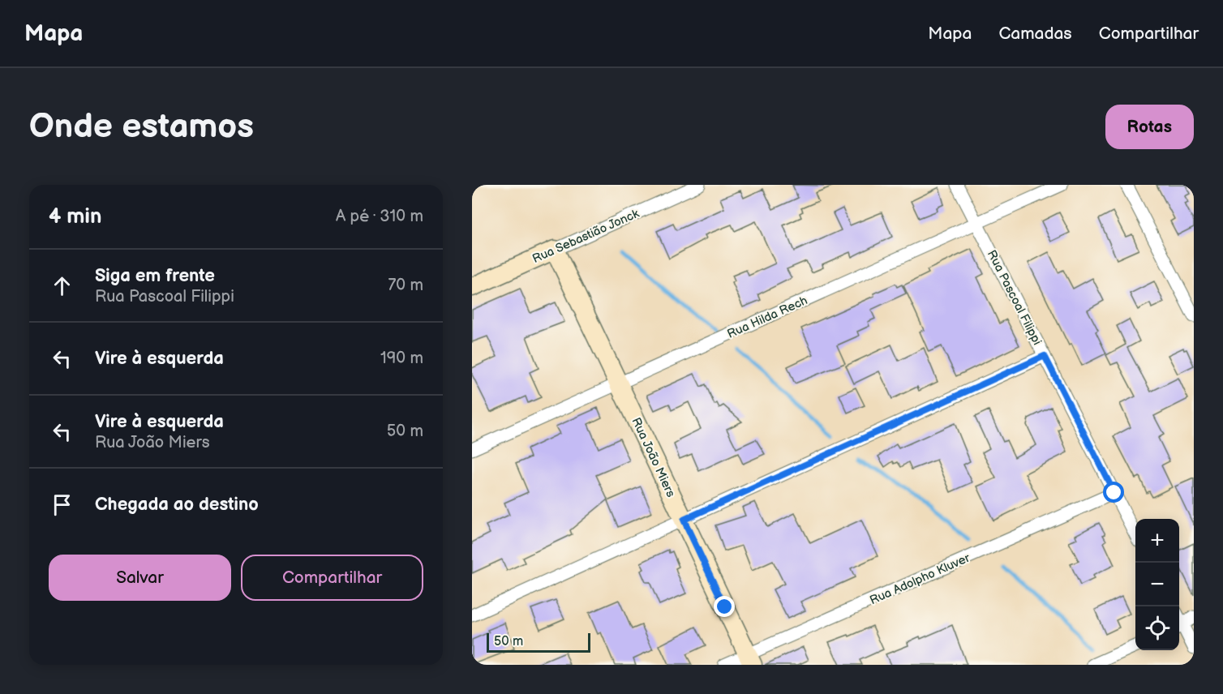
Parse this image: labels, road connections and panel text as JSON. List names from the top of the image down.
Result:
{
  "streets": {
    "street": [
      "Rua Sebastião Jonck",
      "Rua Pascoal Filippi",
      "Rua Hilda Rech",
      "Rua João Miers",
      "Rua Adolpho Kluver"
    ]
  },
  "crossings": [
    ["Rua Sebastião Jonck", "Rua João Miers"],
    ["Rua Pascoal Filippi", "Rua Hilda Rech"],
    ["Rua Pascoal Filippi", "Rua Adolpho Kluver"],
    ["Rua Hilda Rech", "Rua João Miers"],
    ["Rua João Miers", "Rua Adolpho Kluver"]
  ],
  "scale_bar": "50 m",
  "page": {
    "header": "Mapa",
    "nav": ["Mapa", "Camadas", "Compartilhar"],
    "buttons": [
      "Rotas",
      ["Salvar", "Compartilhar"]
    ],
    "title": "Onde estamos",
    "heading": ["4 min", "A pé · 310 m"],
    "list": [
      ["Siga em frente", "Rua Pascoal Filippi", "70 m"],
      ["Vire à esquerda", "190 m"],
      ["Vire à esquerda", "Rua João Miers", "50 m"],
      "Chegada ao destino"
    ],
    "map_buttons": ["+", "−"],
    "scale": "50 m"
  }
}
